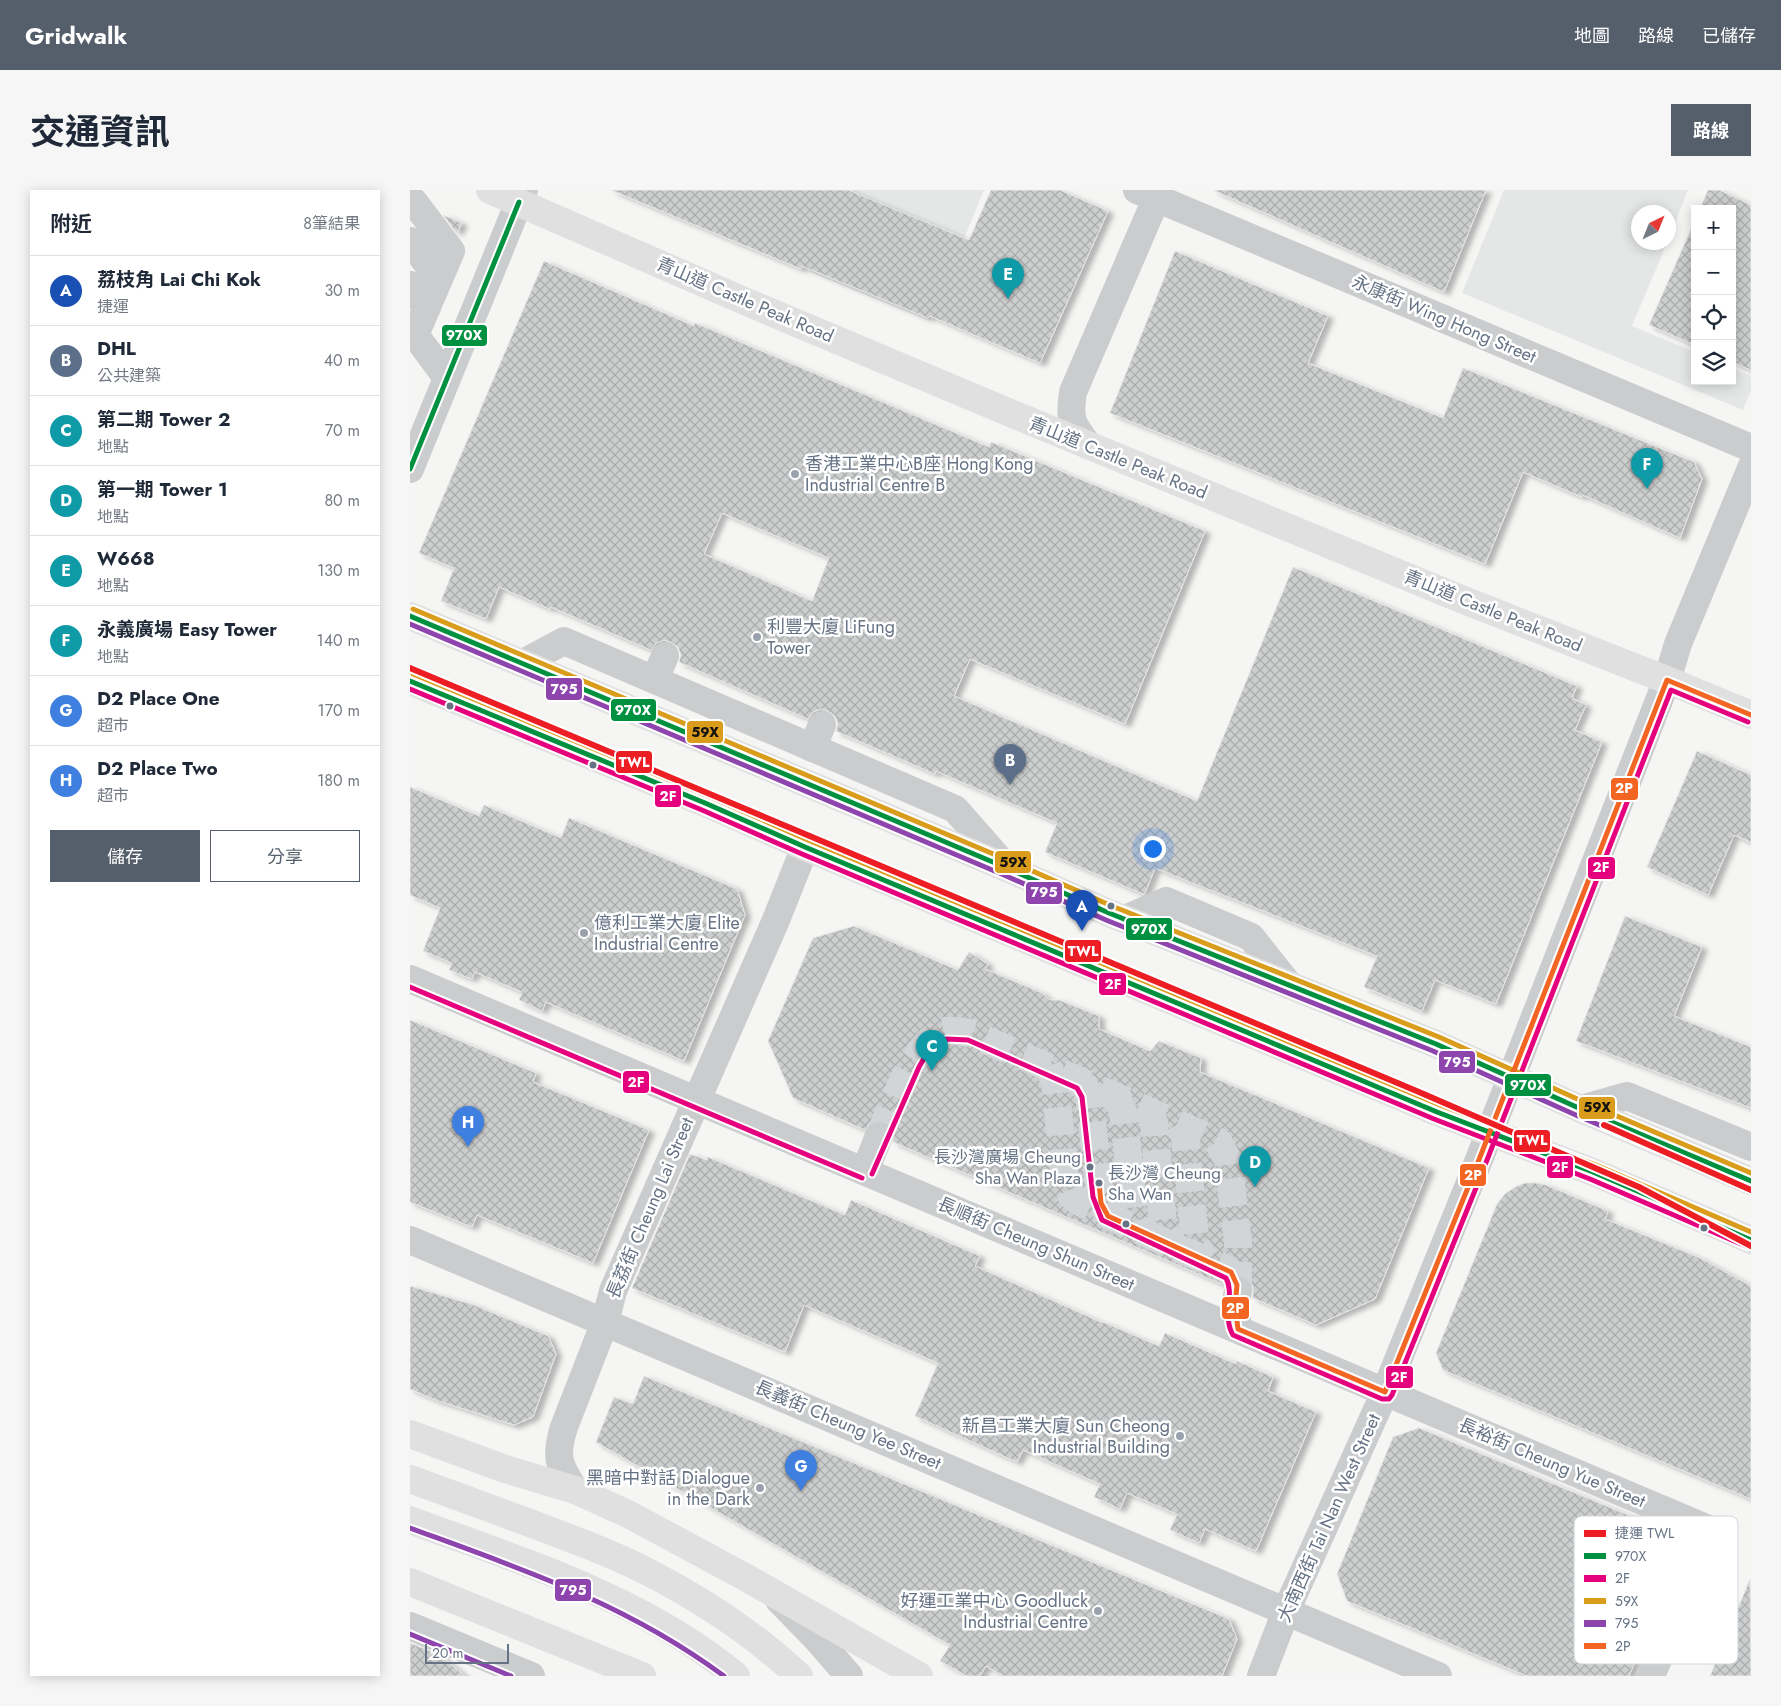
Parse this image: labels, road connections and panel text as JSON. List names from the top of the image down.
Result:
{
  "streets": {
    "main road": ["青山道 Castle Peak Road"],
    "street": [
      "永康街 Wing Hong Street",
      "長荔街 Cheung Lai Street",
      "長順街 Cheung Shun Street",
      "長義街 Cheung Yee Street",
      "長裕街 Cheung Yue Street",
      "大南西街 Tai Nan West Street"
    ]
  },
  "crossings": [
    ["青山道 Castle Peak Road", "大南西街 Tai Nan West Street"],
    ["長荔街 Cheung Lai Street", "長順街 Cheung Shun Street"],
    ["長荔街 Cheung Lai Street", "長義街 Cheung Yee Street"],
    ["長順街 Cheung Shun Street", "長裕街 Cheung Yue Street"],
    ["長順街 Cheung Shun Street", "大南西街 Tai Nan West Street"],
    ["長義街 Cheung Yee Street", "大南西街 Tai Nan West Street"],
    ["長裕街 Cheung Yue Street", "大南西街 Tai Nan West Street"]
  ],
  "places": [
    "香港工業中心B座 Hong Kong Industrial Centre B",
    "利豐大廈 LiFung Tower",
    "億利工業大廈 Elite Industrial Centre",
    "長沙灣廣場 Cheung Sha Wan Plaza",
    "長沙灣 Cheung Sha Wan",
    "新昌工業大廈 Sun Cheong Industrial Building",
    "黑暗中對話 Dialogue in the Dark",
    "好運工業中心 Goodluck Industrial Centre"
  ],
  "lines": [
    "transit line 970X",
    "transit line 59X",
    "transit line 795",
    "metro line TWL",
    "transit line 2P",
    "transit line 2F"
  ],
  "legend": [
    "捷運 TWL",
    "970X",
    "2F",
    "59X",
    "795",
    "2P"
  ],
  "scale_bar": "20 m",
  "north": "top right",
  "page": {
    "header": "Gridwalk",
    "nav": ["地圖", "路線", "已儲存"],
    "title": "交通資訊",
    "buttons": [
      "路線",
      ["儲存", "分享"]
    ],
    "heading": ["附近", "8筆結果"],
    "map_buttons": ["+", "−"],
    "list": [
      {
        "mark": "A",
        "name": "荔枝角 Lai Chi Kok",
        "note": "捷運",
        "value": "30 m"
      },
      {
        "mark": "B",
        "name": "DHL",
        "note": "公共建築",
        "value": "40 m"
      },
      {
        "mark": "C",
        "name": "第二期 Tower 2",
        "note": "地點",
        "value": "70 m"
      },
      {
        "mark": "D",
        "name": "第一期 Tower 1",
        "note": "地點",
        "value": "80 m"
      },
      {
        "mark": "E",
        "name": "W668",
        "note": "地點",
        "value": "130 m"
      },
      {
        "mark": "F",
        "name": "永義廣場 Easy Tower",
        "note": "地點",
        "value": "140 m"
      },
      {
        "mark": "G",
        "name": "D2 Place One",
        "note": "超市",
        "value": "170 m"
      },
      {
        "mark": "H",
        "name": "D2 Place Two",
        "note": "超市",
        "value": "180 m"
      }
    ],
    "pins": [
      "E",
      "F",
      "B",
      "A",
      "C",
      "H",
      "D",
      "G"
    ],
    "scale": "20 m"
  }
}
